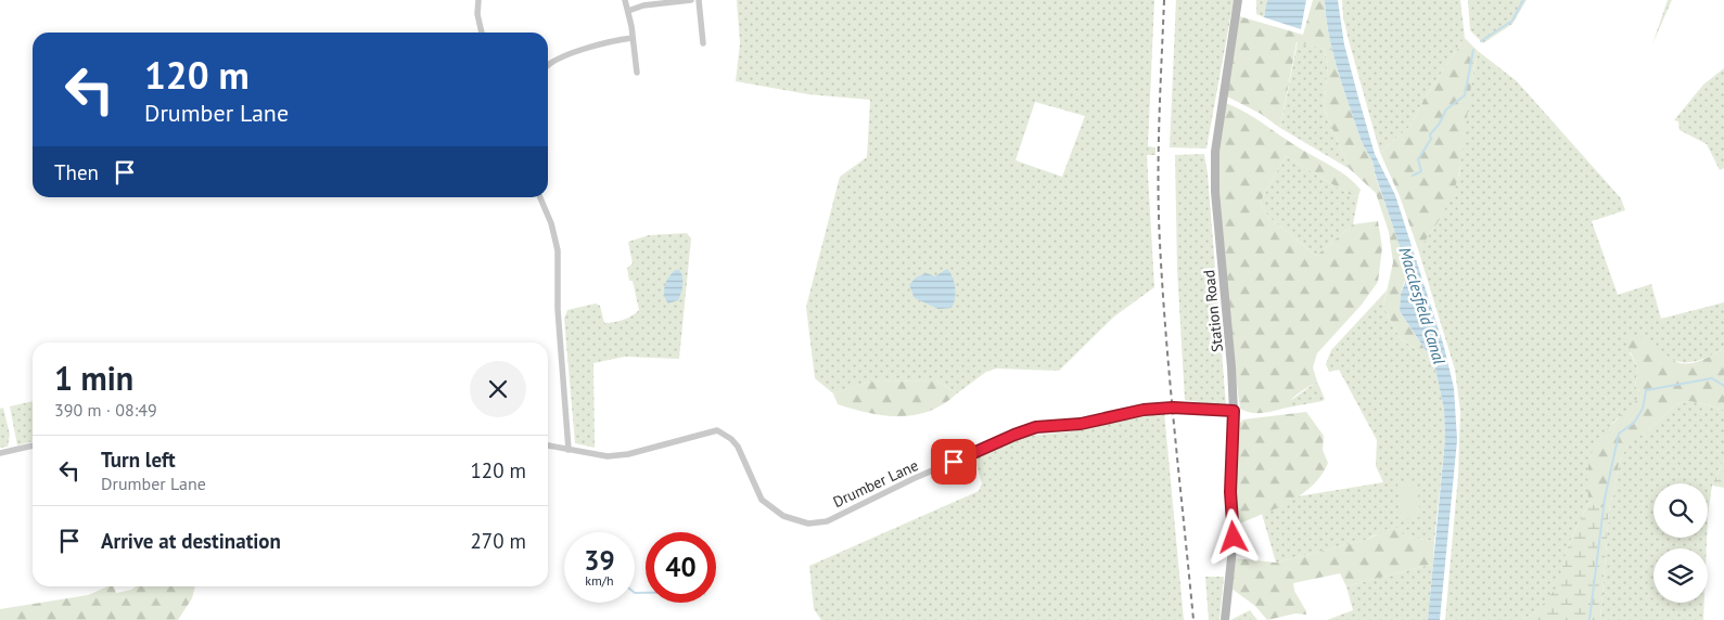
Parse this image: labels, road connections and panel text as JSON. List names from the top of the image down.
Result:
{
  "streets": {
    "street": ["Station Road", "Drumber Lane"]
  },
  "crossings": [
    ["Station Road", "Drumber Lane"]
  ],
  "water": ["Macclesfield Canal"],
  "page": {
    "turn": ["120 m", "Drumber Lane"],
    "then": "Then",
    "heading": ["1 min", "390 m · 08:49"],
    "list": [
      {
        "name": "Turn left",
        "note": "Drumber Lane",
        "value": "120 m"
      },
      {
        "name": "Arrive at destination",
        "value": "270 m"
      }
    ],
    "speed": "39 km/h",
    "limit": "40"
  }
}
